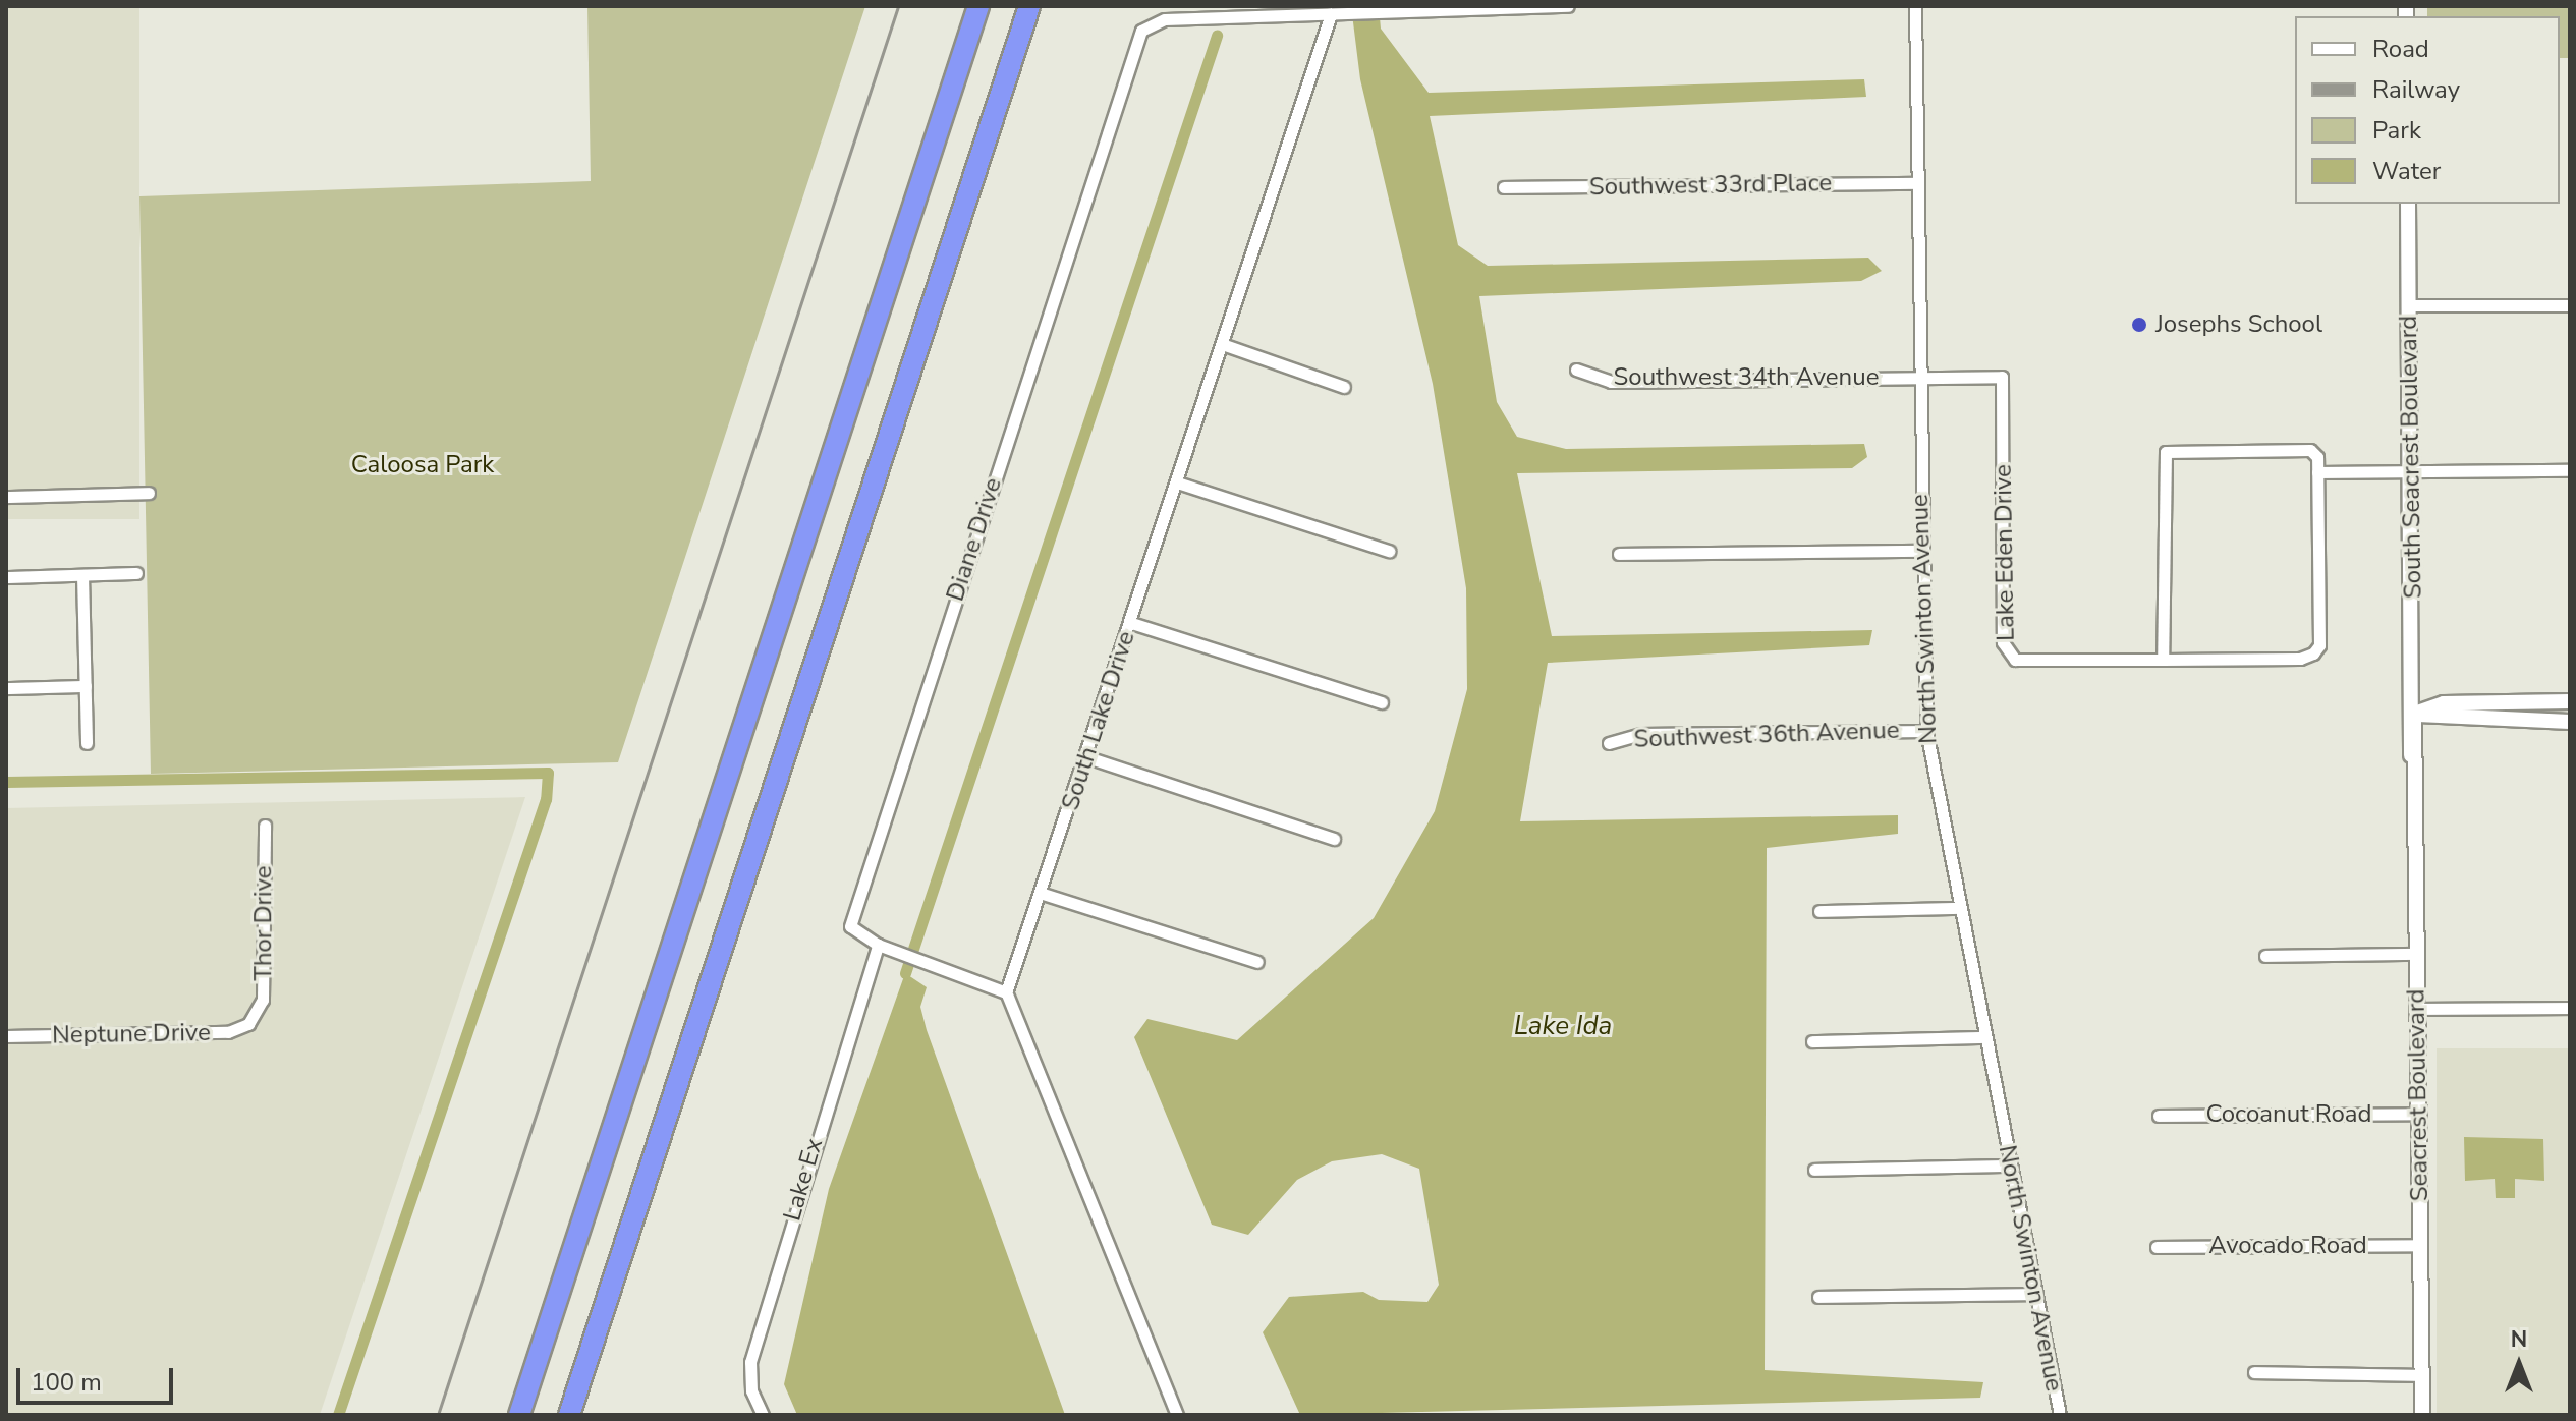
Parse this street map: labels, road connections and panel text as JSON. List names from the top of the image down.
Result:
{
  "streets": {
    "street": [
      "Southwest 33rd Place",
      "Southwest 34th Avenue",
      "South Seacrest Boulevard",
      "Diane Drive",
      "Lake Eden Drive",
      "North Swinton Avenue",
      "South Lake Drive",
      "Southwest 36th Avenue",
      "Thor Drive",
      "Neptune Drive",
      "Seacrest Boulevard",
      "Cocoanut Road",
      "Lake Ex",
      "Avocado Road"
    ]
  },
  "crossings": [
    ["Southwest 33rd Place", "North Swinton Avenue"],
    ["Southwest 34th Avenue", "Lake Eden Drive"],
    ["Southwest 34th Avenue", "North Swinton Avenue"],
    ["South Seacrest Boulevard", "Seacrest Boulevard"],
    ["Diane Drive", "South Lake Drive"],
    ["Diane Drive", "Lake Ex"],
    ["Lake Eden Drive", "North Swinton Avenue"],
    ["North Swinton Avenue", "Southwest 36th Avenue"],
    ["Thor Drive", "Neptune Drive"],
    ["Seacrest Boulevard", "Cocoanut Road"],
    ["Seacrest Boulevard", "Avocado Road"]
  ],
  "water": ["Lake Ida"],
  "parks": ["Caloosa Park"],
  "places": ["Josephs School"],
  "legend": [
    "Road",
    "Railway",
    "Park",
    "Water"
  ],
  "scale_bar": "100 m",
  "north": "top"
}
